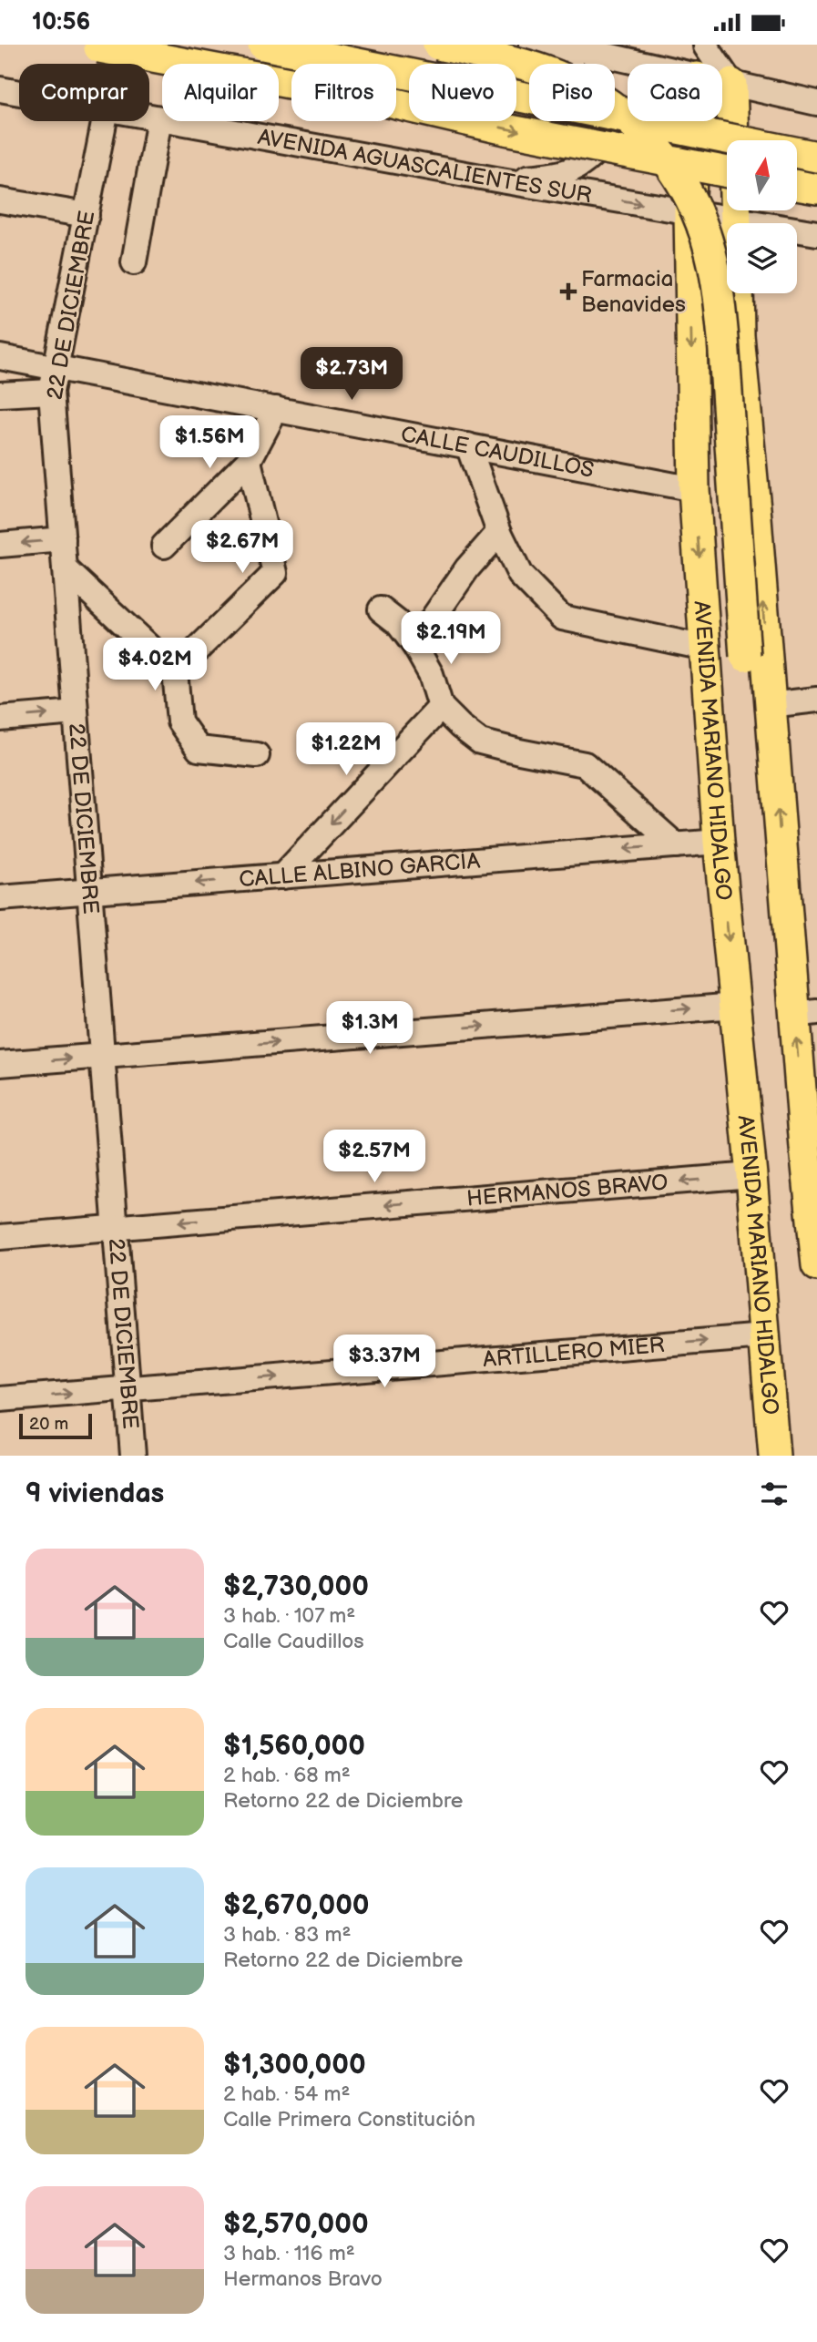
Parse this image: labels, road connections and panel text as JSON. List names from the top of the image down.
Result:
{
  "streets": {
    "main road": ["AVENIDA MARIANO HIDALGO"],
    "street": [
      "AVENIDA AGUASCALIENTES SUR",
      "22 DE DICIEMBRE",
      "CALLE CAUDILLOS",
      "CALLE ALBINO GARCÍA",
      "HERMANOS BRAVO",
      "ARTILLERO MIER"
    ]
  },
  "crossings": [
    ["AVENIDA AGUASCALIENTES SUR", "AVENIDA MARIANO HIDALGO"],
    ["22 DE DICIEMBRE", "CALLE CAUDILLOS"],
    ["22 DE DICIEMBRE", "CALLE ALBINO GARCÍA"],
    ["22 DE DICIEMBRE", "HERMANOS BRAVO"],
    ["22 DE DICIEMBRE", "ARTILLERO MIER"],
    ["CALLE CAUDILLOS", "AVENIDA MARIANO HIDALGO"],
    ["AVENIDA MARIANO HIDALGO", "CALLE ALBINO GARCÍA"],
    ["AVENIDA MARIANO HIDALGO", "HERMANOS BRAVO"],
    ["AVENIDA MARIANO HIDALGO", "ARTILLERO MIER"]
  ],
  "one_way": ["AVENIDA MARIANO HIDALGO", "ARTILLERO MIER"],
  "places": {
    "health": ["Farmacia Benavides"]
  },
  "scale_bar": "20 m",
  "north": "top",
  "page": {
    "status": "10:56",
    "chip": [
      "Comprar",
      "Alquilar",
      "Filtros",
      "Nuevo",
      "Piso",
      "Casa"
    ],
    "price": [
      "$2.73M",
      "$1.56M",
      "$2.67M",
      "$2.19M",
      "$4.02M",
      "$1.22M",
      "$1.3M",
      "$2.57M",
      "$3.37M"
    ],
    "scale": "20 m",
    "heading": "9 viviendas",
    "list": [
      {
        "name": "$2,730,000",
        "note": "3 hab. · 107 m² · Calle Caudillos"
      },
      {
        "name": "$1,560,000",
        "note": "2 hab. · 68 m² · Retorno 22 de Diciembre"
      },
      {
        "name": "$2,670,000",
        "note": "3 hab. · 83 m² · Retorno 22 de Diciembre"
      },
      {
        "name": "$1,300,000",
        "note": "2 hab. · 54 m² · Calle Primera Constitución"
      },
      {
        "name": "$2,570,000",
        "note": "3 hab. · 116 m² · Hermanos Bravo"
      }
    ]
  }
}
